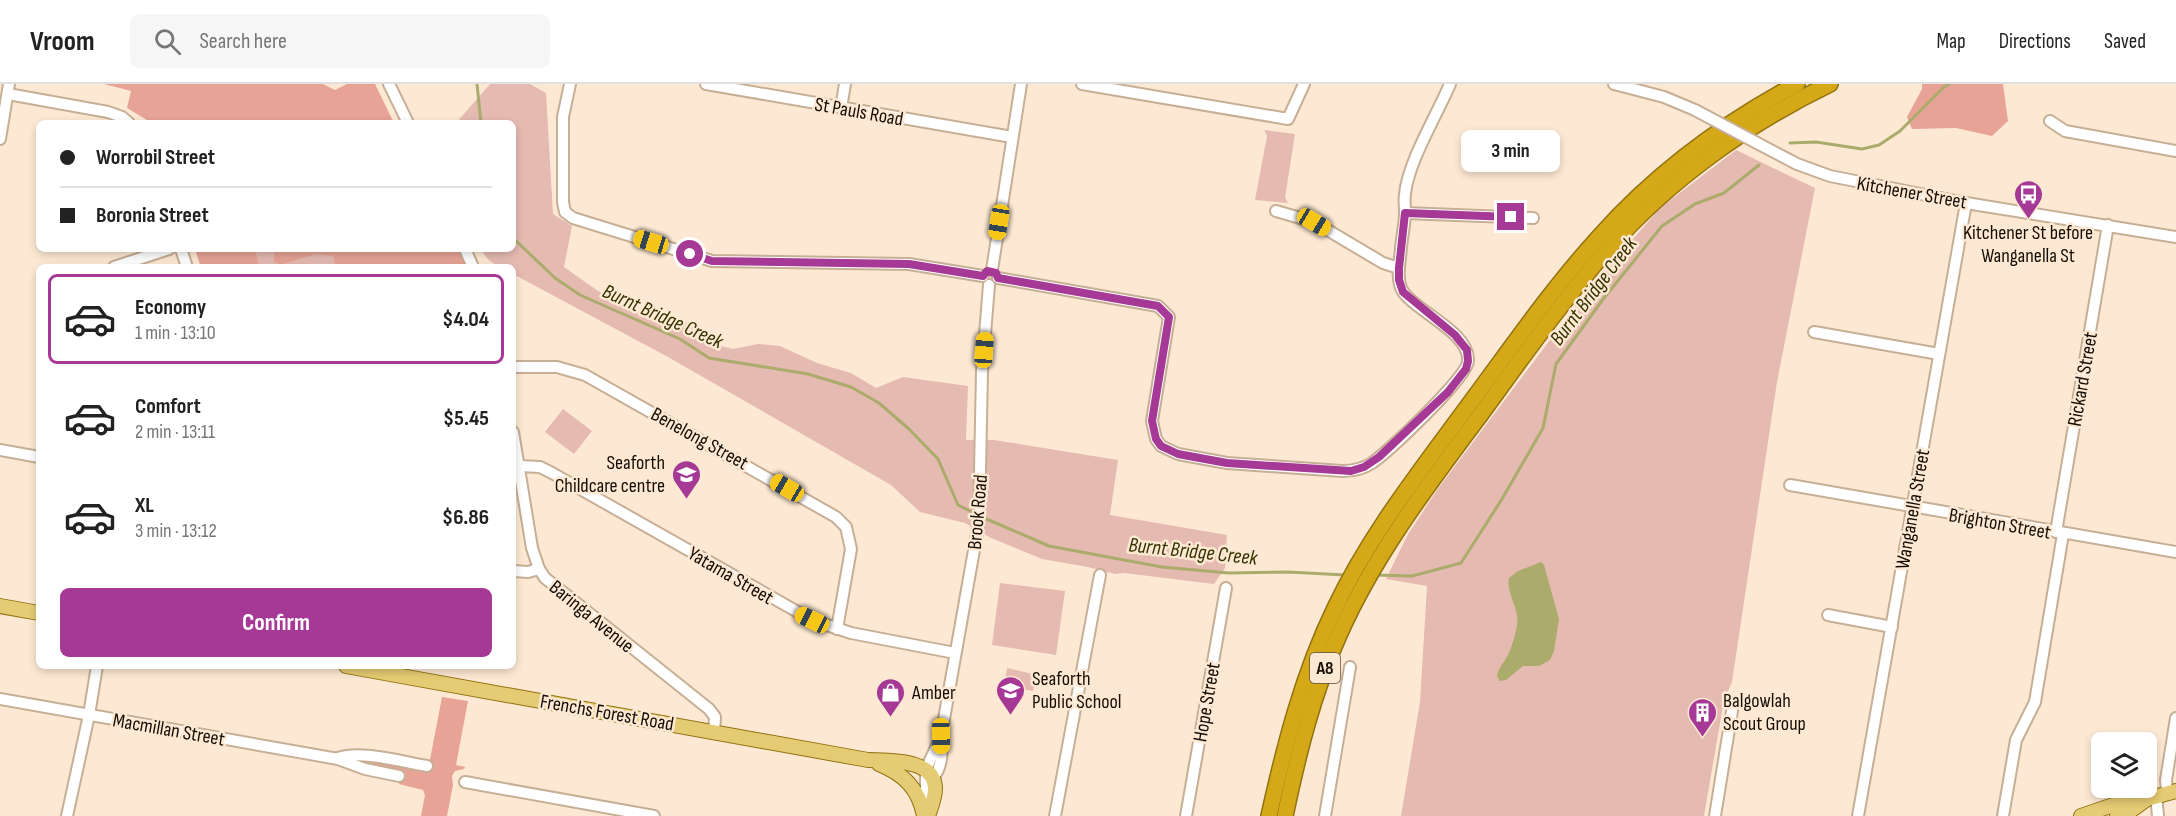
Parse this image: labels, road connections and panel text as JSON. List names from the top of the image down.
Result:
{
  "streets": {
    "highway": ["A8"],
    "main road": ["Frenchs Forest Road"],
    "street": [
      "St Pauls Road",
      "Kitchener Street",
      "Rickard Street",
      "Benelong Street",
      "Wanganella Street",
      "Brook Road",
      "Brighton Street",
      "Yatama Street",
      "Baringa Avenue",
      "Hope Street",
      "Macmillan Street"
    ]
  },
  "crossings": [
    ["St Pauls Road", "Brook Road"],
    ["Kitchener Street", "Rickard Street"],
    ["Kitchener Street", "Wanganella Street"],
    ["Rickard Street", "Brighton Street"],
    ["Benelong Street", "Yatama Street"],
    ["Wanganella Street", "Brighton Street"],
    ["Brook Road", "Yatama Street"],
    ["Brook Road", "Frenchs Forest Road"],
    ["Yatama Street", "Baringa Avenue"],
    ["Baringa Avenue", "Frenchs Forest Road"]
  ],
  "water": ["Burnt Bridge Creek"],
  "places": {
    "bus stop": ["Kitchener St before Wanganella St"],
    "school or university": ["Seaforth Childcare centre", "Seaforth Public School"],
    "shop": ["Amber"],
    "building": ["Balgowlah Scout Group"]
  },
  "page": {
    "header": "Vroom",
    "search": "Search here",
    "nav": ["Map", "Directions", "Saved"],
    "banner": ["Worrobil Street", "Boronia Street"],
    "bubble": "3 min",
    "list": [
      {
        "name": "Economy",
        "note": "1 min · 13:10",
        "value": "$4.04"
      },
      {
        "name": "Comfort",
        "note": "2 min · 13:11",
        "value": "$5.45"
      },
      {
        "name": "XL",
        "note": "3 min · 13:12",
        "value": "$6.86"
      }
    ],
    "buttons": "Confirm"
  }
}
